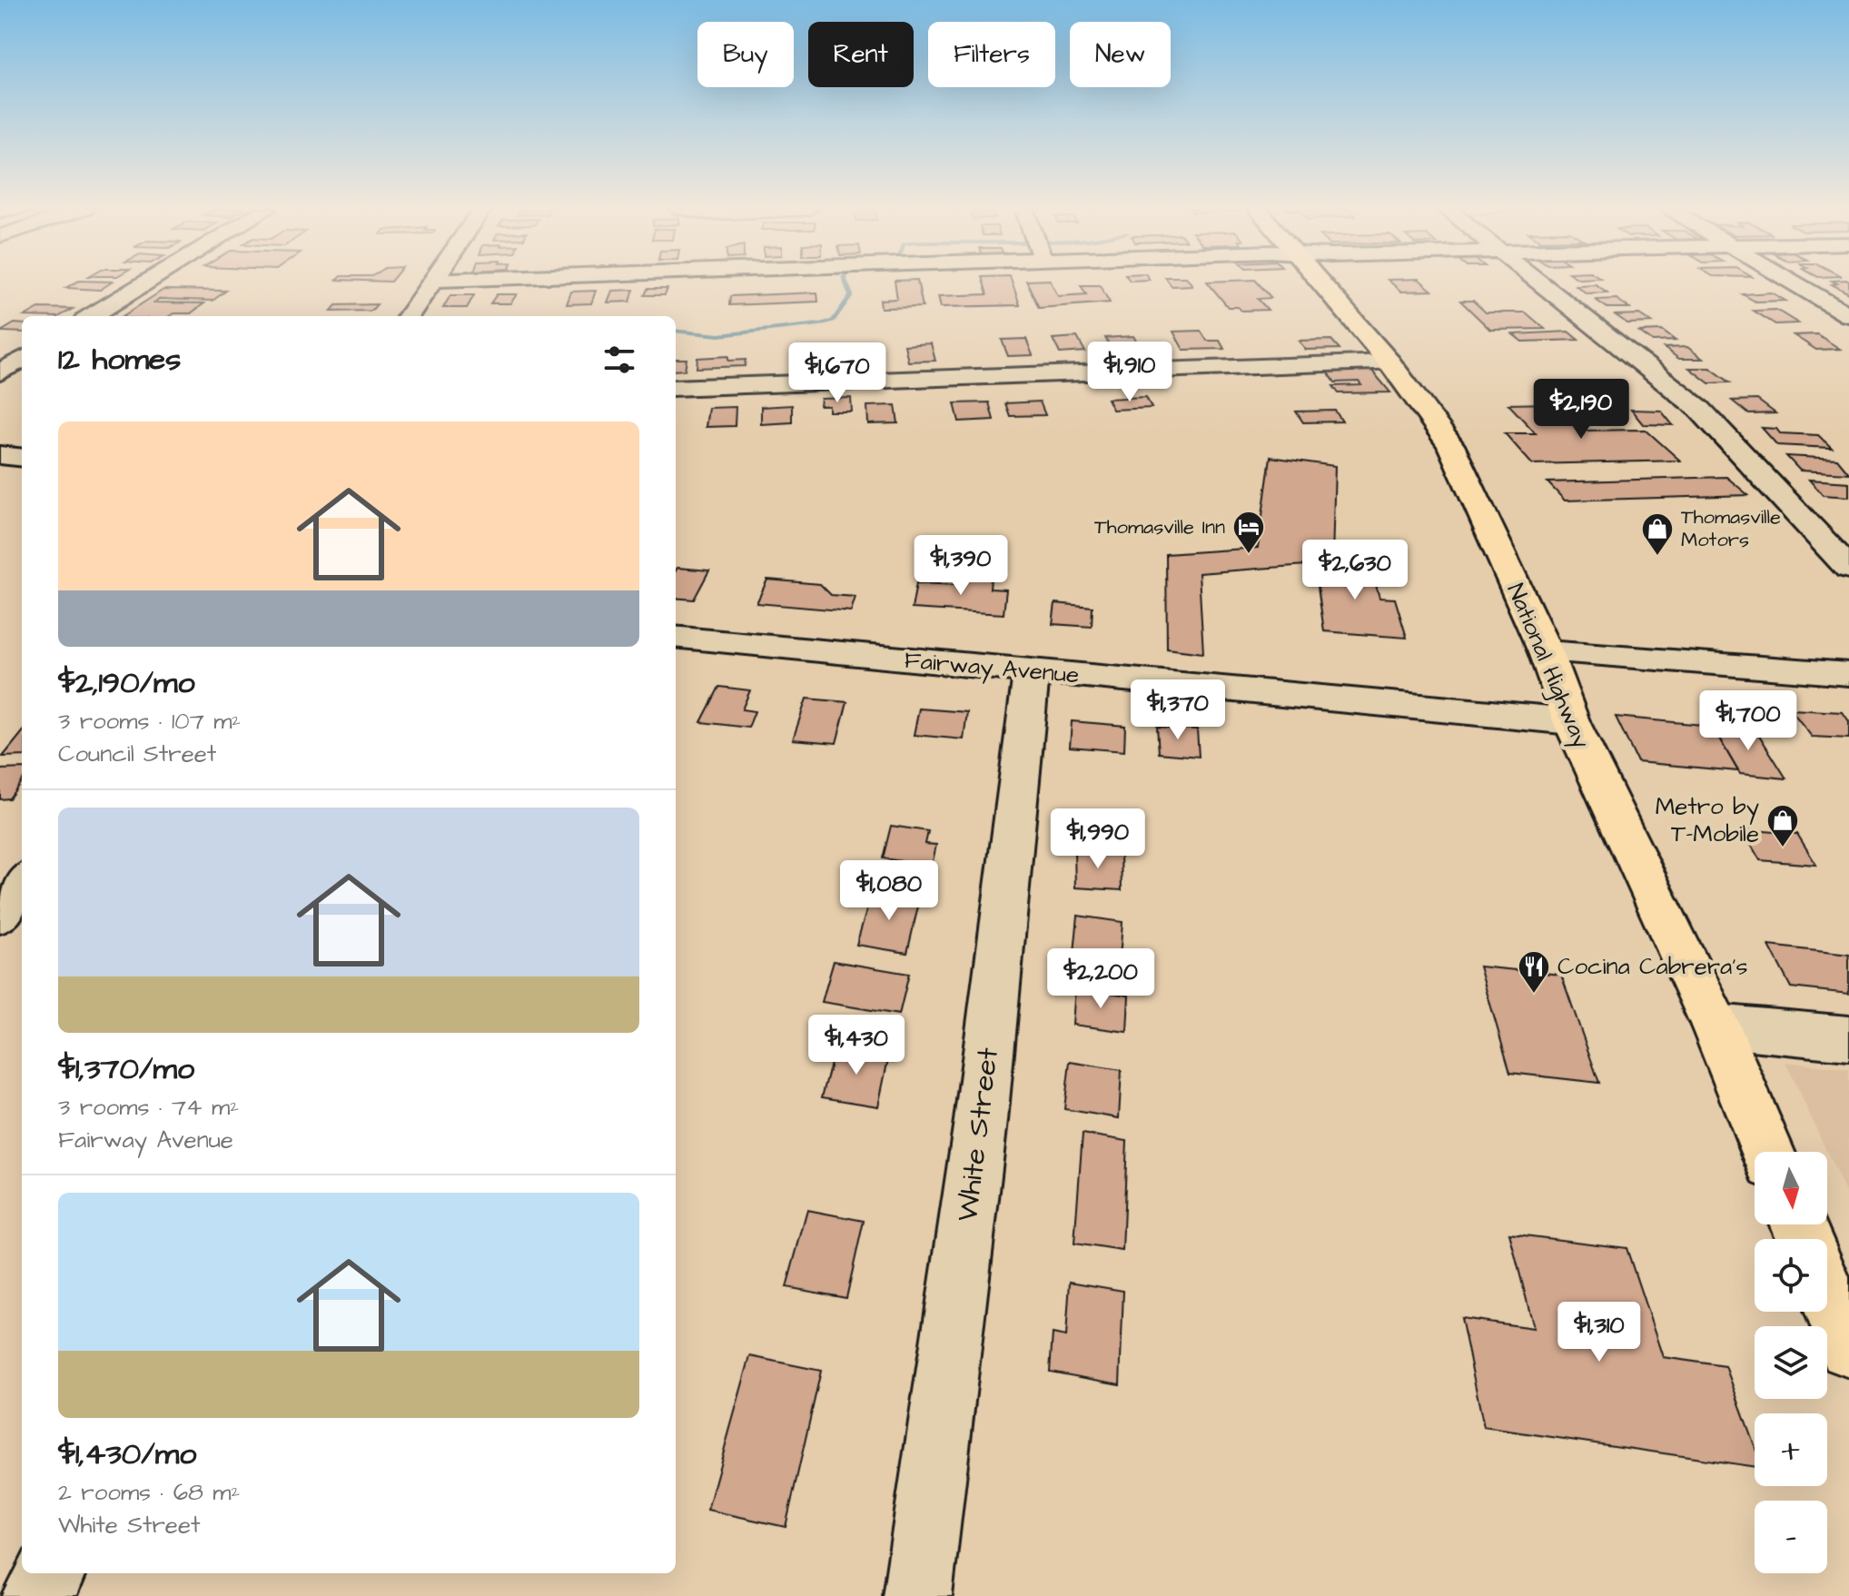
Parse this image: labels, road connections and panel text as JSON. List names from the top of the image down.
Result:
{
  "streets": {
    "main road": ["National Highway"],
    "street": ["Fairway Avenue", "White Street"]
  },
  "crossings": [
    ["National Highway", "Fairway Avenue"],
    ["Fairway Avenue", "White Street"]
  ],
  "places": {
    "hotel": ["Thomasville Inn"],
    "shop": ["Thomasville Motors", "Metro by T-Mobile"],
    "restaurant": ["Cocina Cabrera's"]
  },
  "north": "bottom",
  "page": {
    "chip": [
      "Buy",
      "Rent",
      "Filters",
      "New"
    ],
    "heading": "12 homes",
    "price": [
      "$1,910",
      "$1,670",
      "$2,190",
      "$1,390",
      "$2,630",
      "$1,370",
      "$1,700",
      "$1,990",
      "$1,080",
      "$2,200",
      "$1,430",
      "$1,310"
    ],
    "list": [
      {
        "name": "$2,190/mo",
        "note": "3 rooms · 107 m² · Council Street"
      },
      {
        "name": "$1,370/mo",
        "note": "3 rooms · 74 m² · Fairway Avenue"
      },
      {
        "name": "$1,430/mo",
        "note": "2 rooms · 68 m² · White Street"
      }
    ],
    "map_buttons": ["+", "−"]
  }
}
